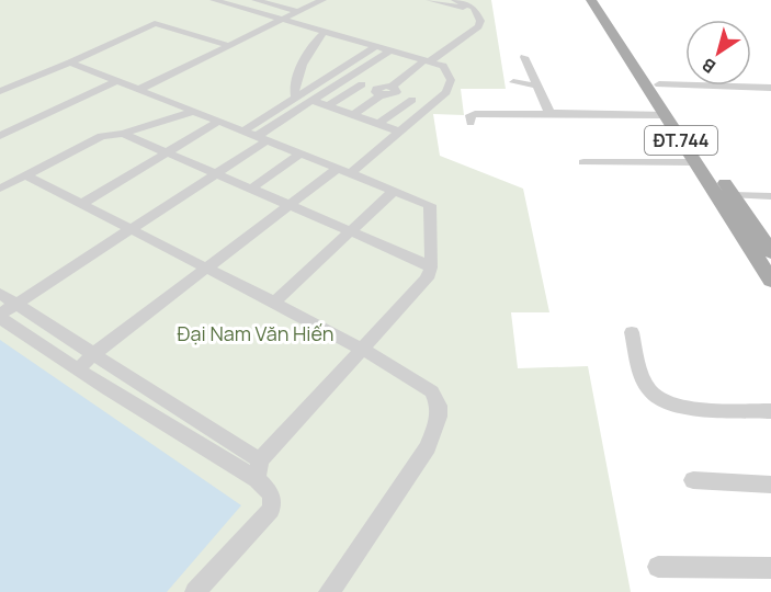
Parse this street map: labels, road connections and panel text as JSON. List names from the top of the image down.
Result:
{
  "streets": {
    "main road": ["ĐT.744"]
  },
  "parks": ["Đại Nam Văn Hiến"],
  "north": "bottom left"
}
